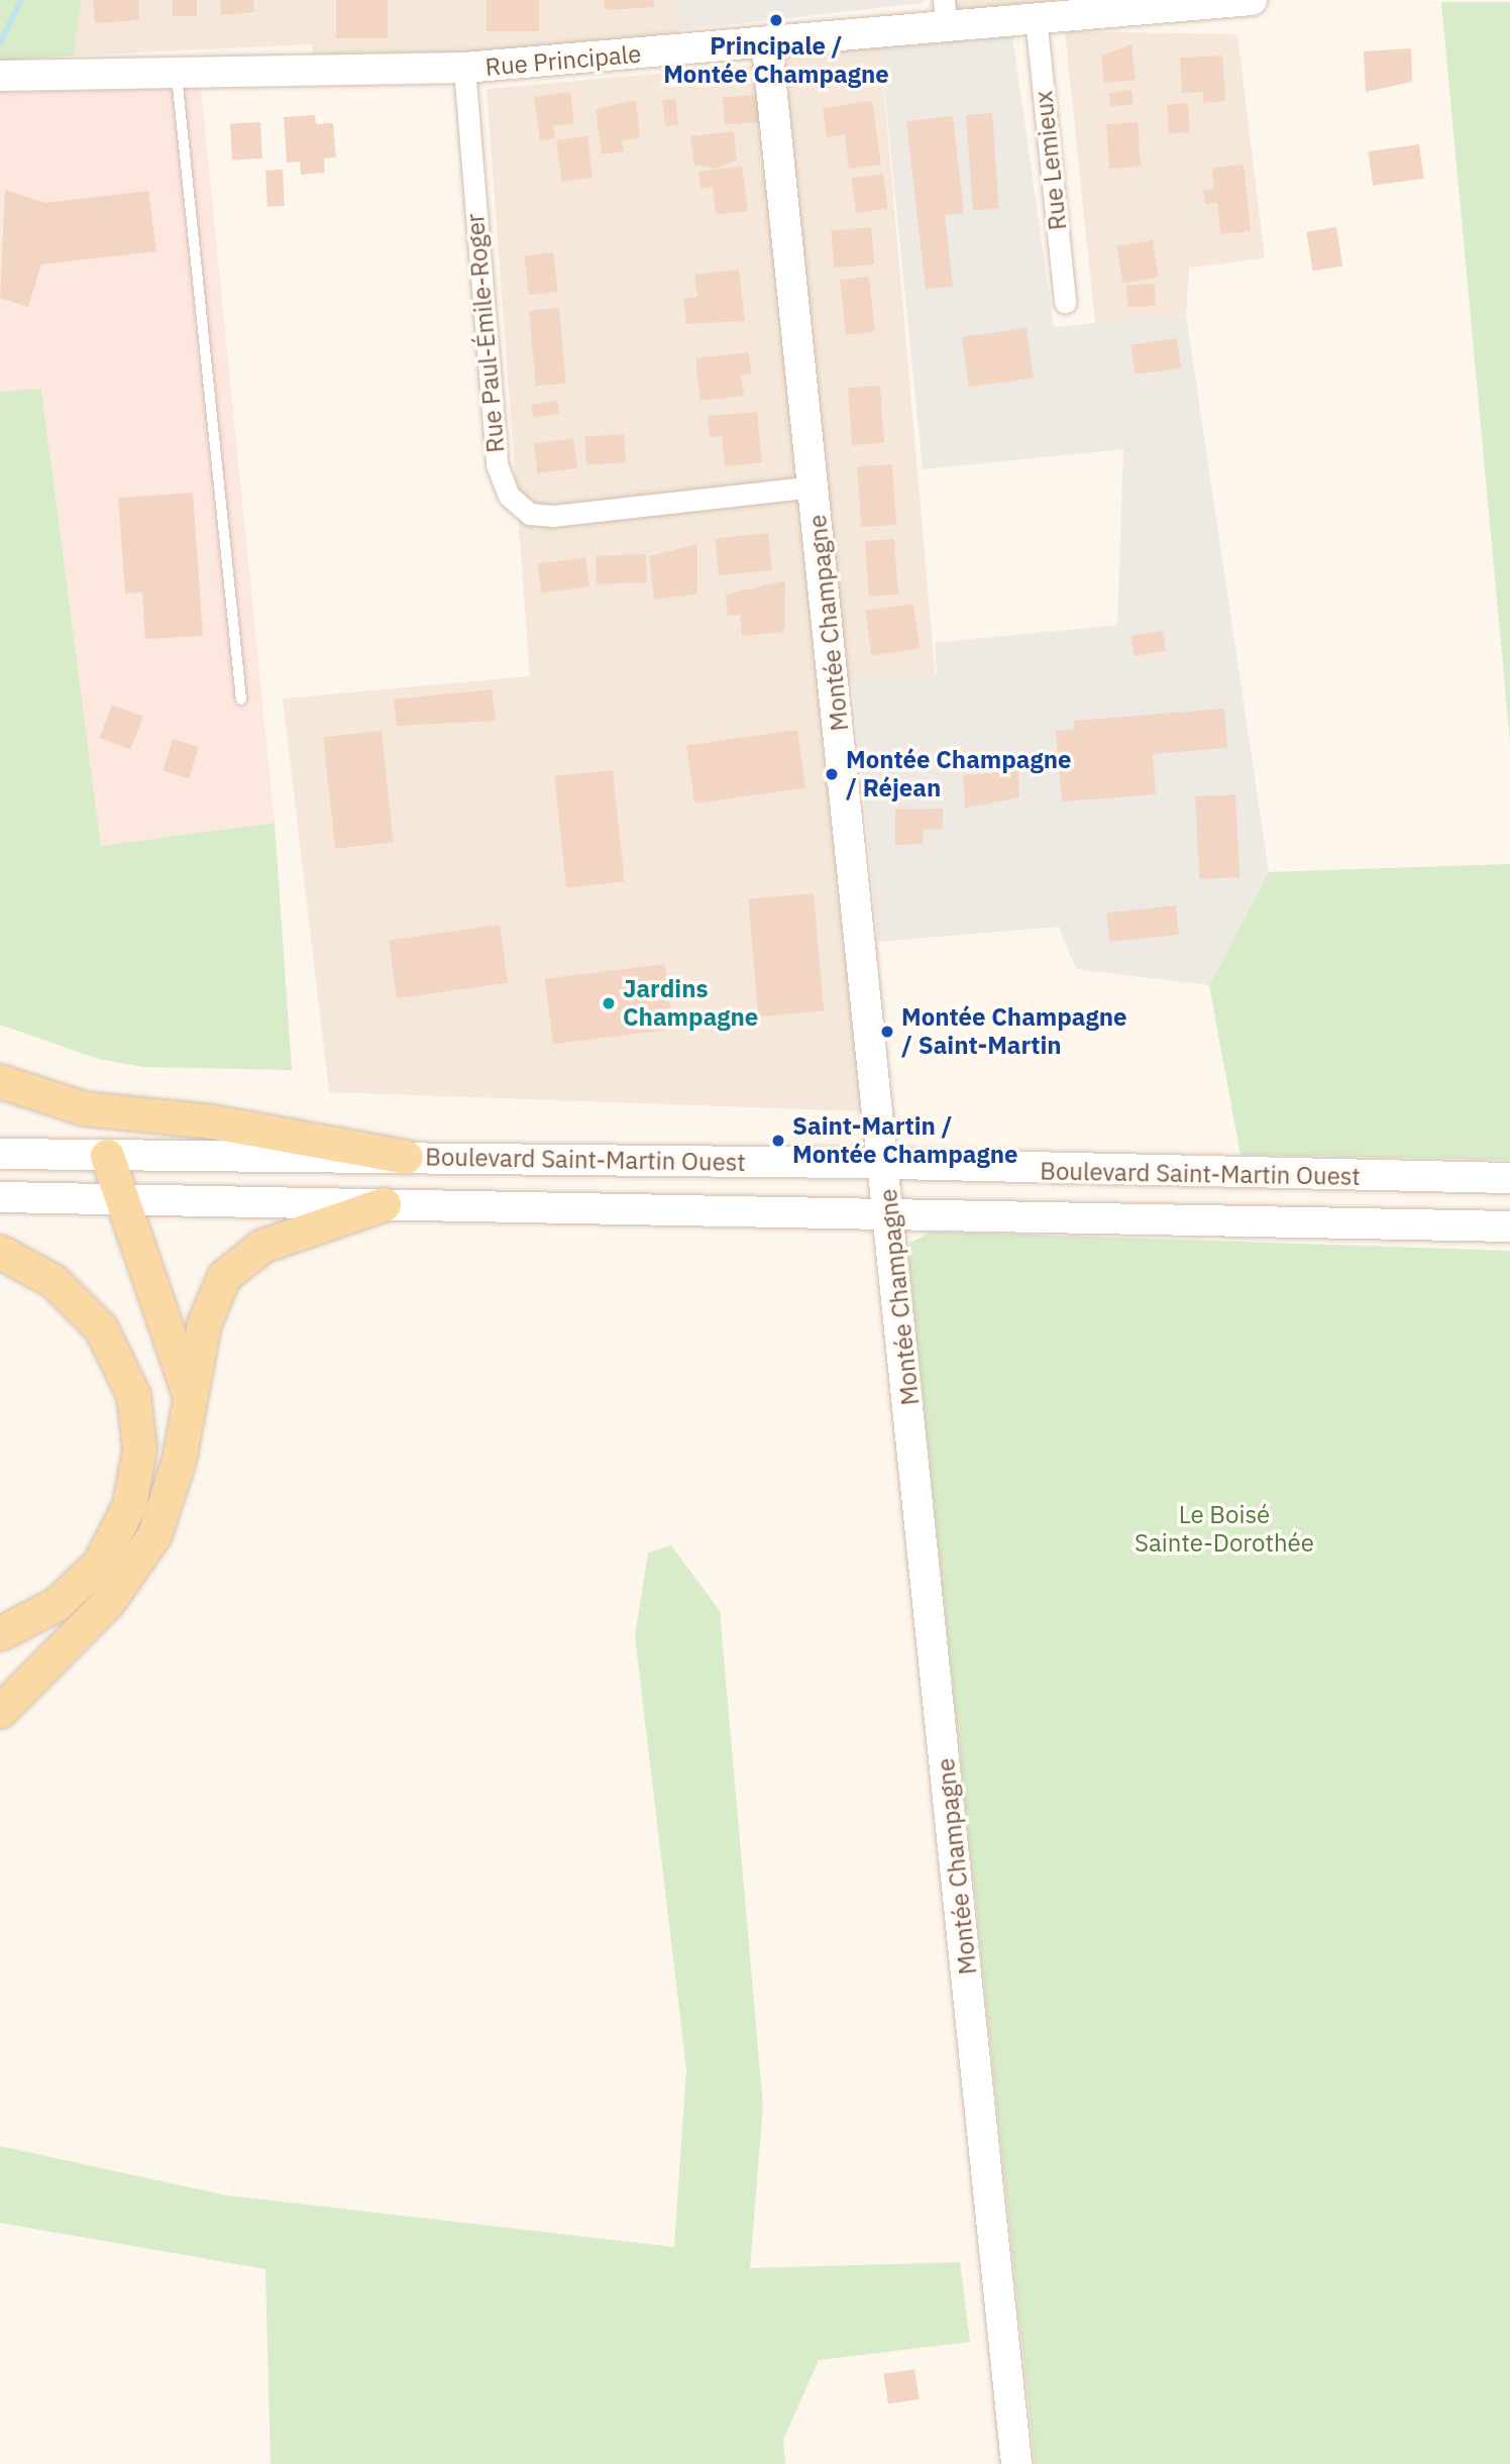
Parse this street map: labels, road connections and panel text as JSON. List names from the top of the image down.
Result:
{
  "streets": {
    "street": [
      "Rue Principale",
      "Rue Lemieux",
      "Rue Paul-Émile-Roger",
      "Montée Champagne",
      "Boulevard Saint-Martin Ouest"
    ]
  },
  "crossings": [
    ["Rue Principale", "Rue Lemieux"],
    ["Rue Principale", "Rue Paul-Émile-Roger"],
    ["Rue Principale", "Montée Champagne"],
    ["Rue Paul-Émile-Roger", "Montée Champagne"],
    ["Montée Champagne", "Boulevard Saint-Martin Ouest"]
  ],
  "parks": ["Le Boisé Sainte-Dorothée"],
  "places": [
    "Principale / Montée Champagne",
    "Montée Champagne / Réjean",
    "Jardins Champagne",
    "Montée Champagne / Saint-Martin",
    "Saint-Martin / Montée Champagne"
  ]
}
